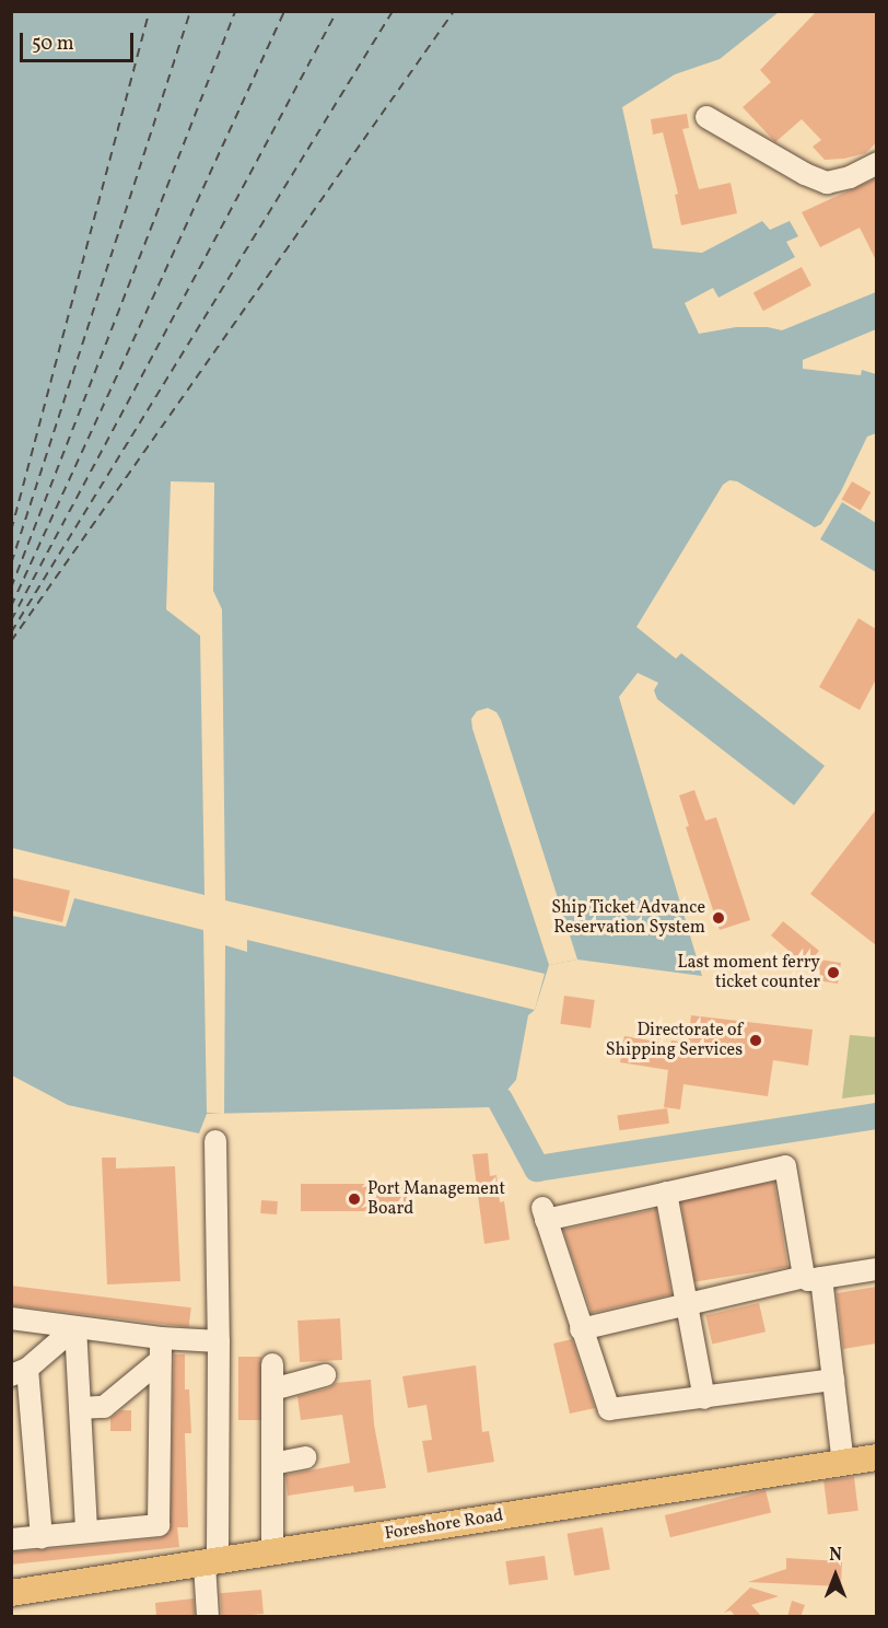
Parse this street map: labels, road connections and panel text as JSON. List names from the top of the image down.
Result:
{
  "streets": {
    "main road": ["Foreshore Road"]
  },
  "places": [
    "Ship Ticket Advance Reservation System",
    "Last moment ferry ticket counter",
    "Directorate of Shipping Services",
    "Port Management Board"
  ],
  "scale_bar": "50 m",
  "north": "top"
}
